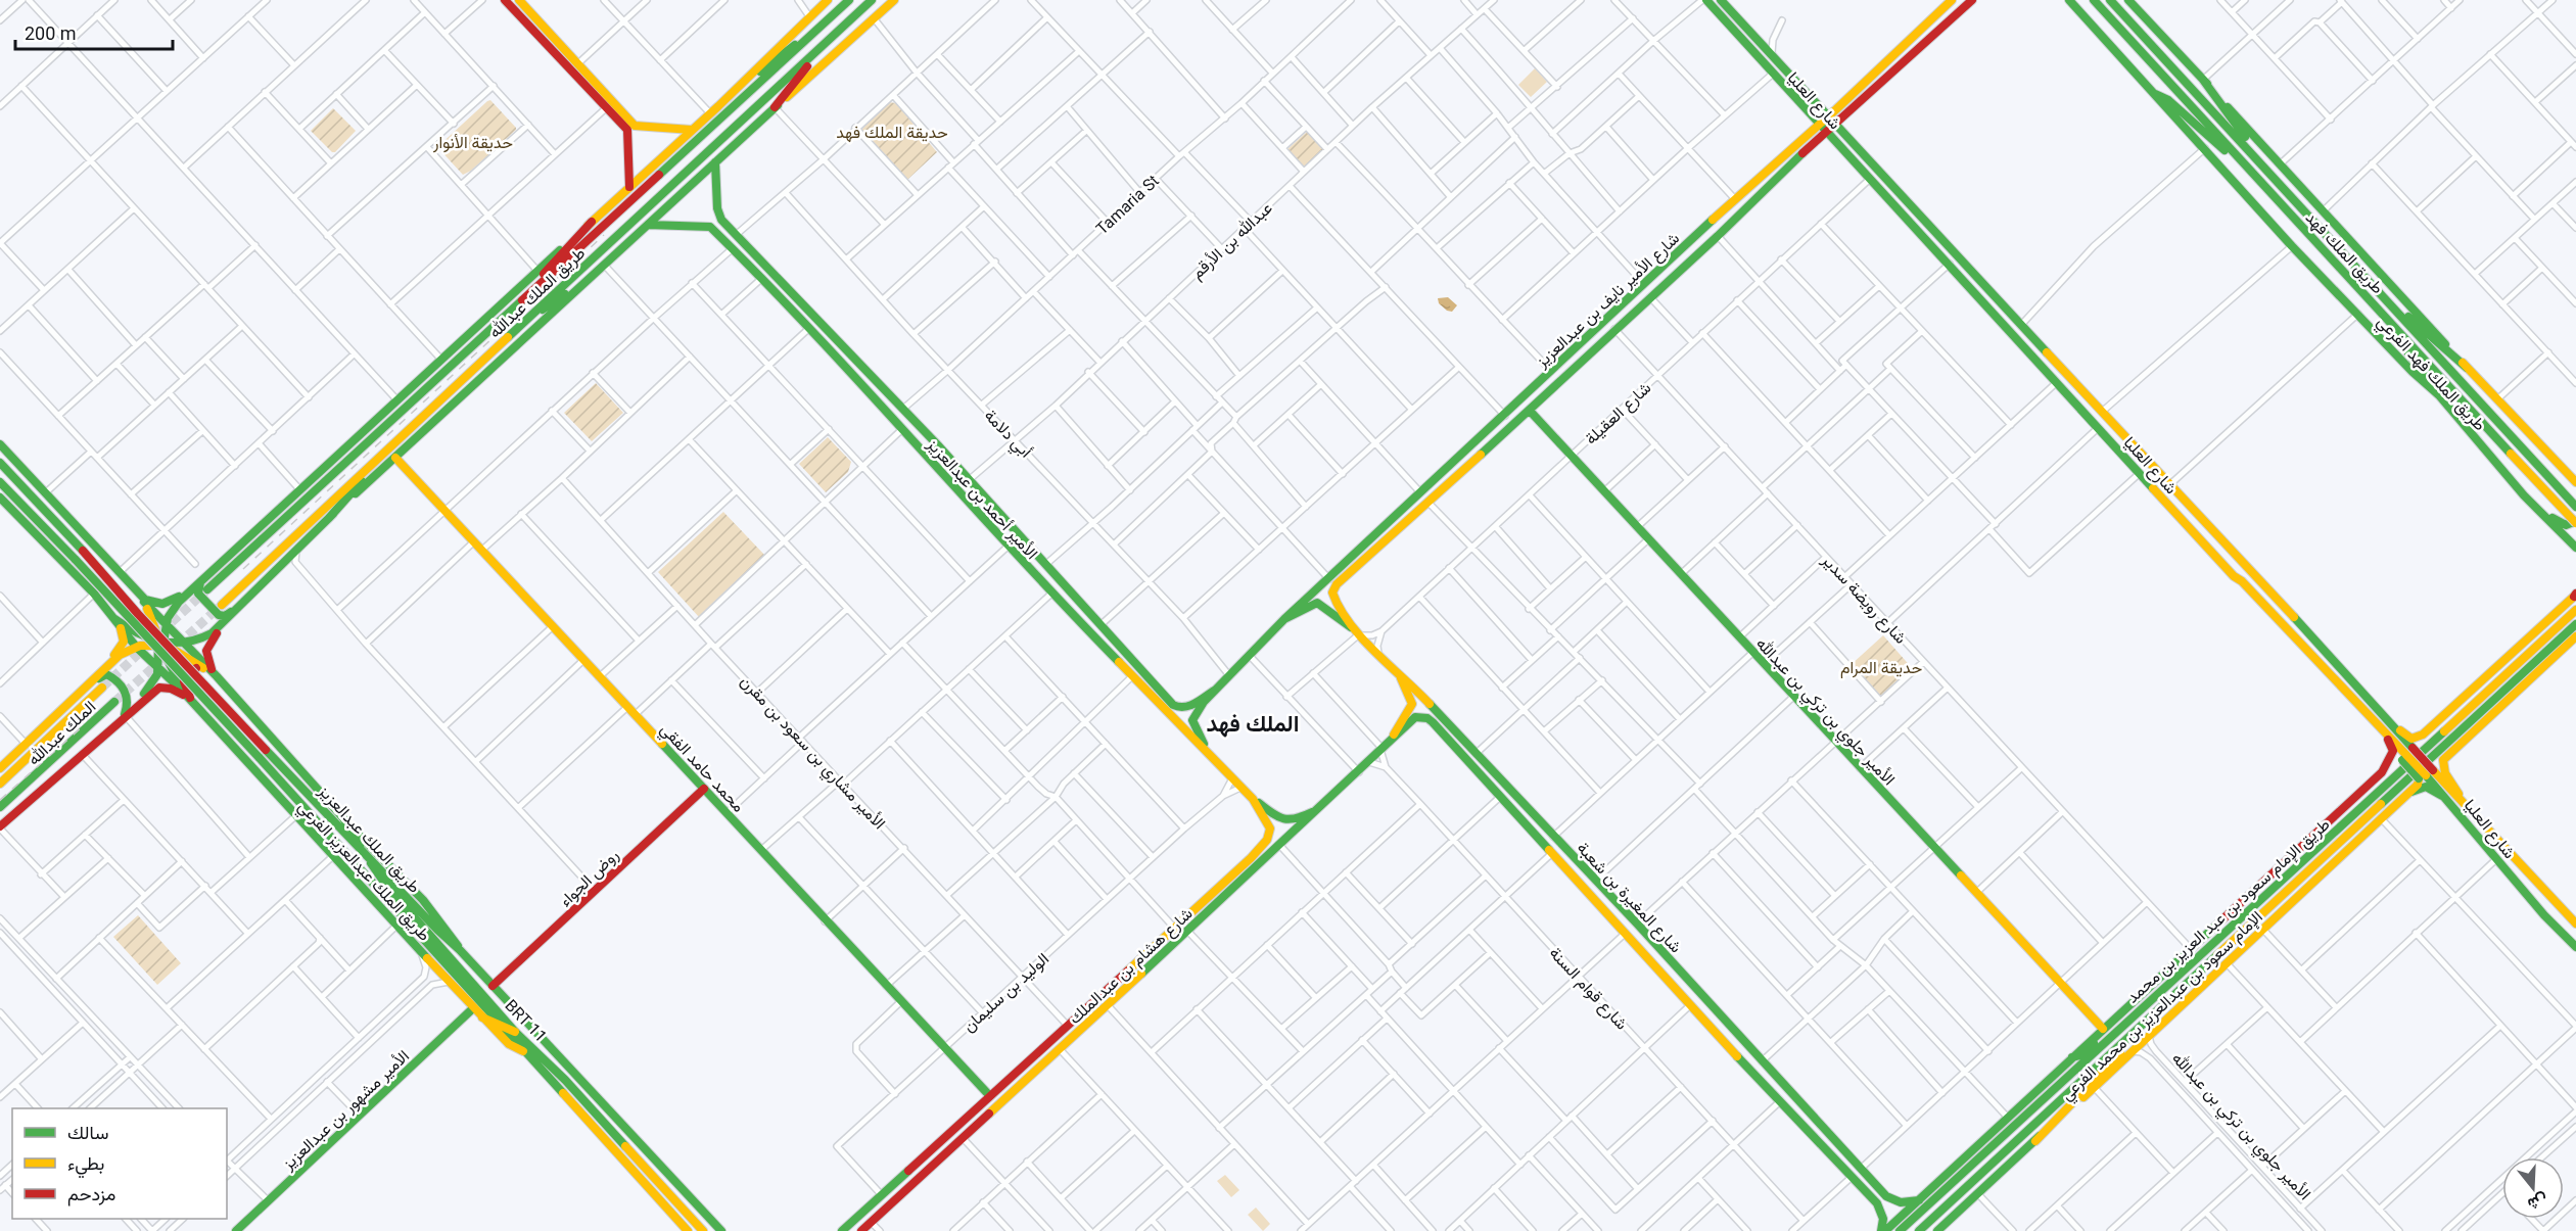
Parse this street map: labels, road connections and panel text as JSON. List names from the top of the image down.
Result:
{
  "streets": {
    "main road": [
      "شارع العليا",
      "طريق الملك فهد",
      "طريق الملك عبدالله",
      "شارع الأمير نايف بن عبدالعزيز",
      "طريق الملك فهد الفرعي",
      "الأمير أحمد بن عبدالعزيز",
      "الأمير جلوي بن تركي بن عبدالله",
      "الملك عبدالله",
      "محمد حامد الفقي",
      "طريق الملك عبدالعزيز",
      "طريق الملك عبدالعزيز الفرعي",
      "روض الجواء",
      "شارع المغيرة بن شعبة",
      "طريق الإمام سعود بن عبد العزيز بن محمد",
      "شارع هشام بن عبدالملك",
      "الإمام سعود بن عبدالعزيز بن محمد الفرعي",
      "BRT 11",
      "الأمير مشهور بن عبدالعزيز"
    ],
    "street": [
      "Tamaria St",
      "عبدالله بن الأرقم",
      "شارع العقيلة",
      "أبي دلامة",
      "شارع رويضة سدير",
      "الأمير مشاري بن سعود بن مقرن",
      "شارع قوام السنة",
      "الوليد بن سليمان"
    ]
  },
  "crossings": [
    ["شارع العليا", "شارع الأمير نايف بن عبدالعزيز"],
    ["شارع العليا", "شارع العقيلة"],
    ["شارع العليا", "الإمام سعود بن عبدالعزيز بن محمد الفرعي"],
    ["Tamaria St", "أبي دلامة"],
    ["Tamaria St", "الأمير أحمد بن عبدالعزيز"],
    ["عبدالله بن الأرقم", "أبي دلامة"],
    ["عبدالله بن الأرقم", "الأمير أحمد بن عبدالعزيز"],
    ["شارع الأمير نايف بن عبدالعزيز", "شارع رويضة سدير"],
    ["شارع الأمير نايف بن عبدالعزيز", "الأمير جلوي بن تركي بن عبدالله"],
    ["شارع الأمير نايف بن عبدالعزيز", "شارع المغيرة بن شعبة"],
    ["شارع العقيلة", "شارع رويضة سدير"],
    ["شارع العقيلة", "الأمير جلوي بن تركي بن عبدالله"],
    ["الأمير أحمد بن عبدالعزيز", "شارع هشام بن عبدالملك"],
    ["الأمير أحمد بن عبدالعزيز", "الوليد بن سليمان"],
    ["الأمير جلوي بن تركي بن عبدالله", "الإمام سعود بن عبدالعزيز بن محمد الفرعي"],
    ["الأمير مشاري بن سعود بن مقرن", "شارع هشام بن عبدالملك"],
    ["الأمير مشاري بن سعود بن مقرن", "الوليد بن سليمان"],
    ["محمد حامد الفقي", "روض الجواء"],
    ["محمد حامد الفقي", "شارع هشام بن عبدالملك"],
    ["محمد حامد الفقي", "الوليد بن سليمان"],
    ["طريق الملك عبدالعزيز", "طريق الملك عبدالعزيز الفرعي"],
    ["طريق الملك عبدالعزيز", "روض الجواء"],
    ["طريق الملك عبدالعزيز", "BRT 11"],
    ["طريق الملك عبدالعزيز الفرعي", "BRT 11"],
    ["طريق الملك عبدالعزيز الفرعي", "الأمير مشهور بن عبدالعزيز"],
    ["شارع المغيرة بن شعبة", "شارع هشام بن عبدالملك"],
    ["شارع هشام بن عبدالملك", "شارع قوام السنة"],
    ["شارع هشام بن عبدالملك", "الوليد بن سليمان"]
  ],
  "districts": ["الملك فهد"],
  "parks": ["حديقة الملك فهد", "حديقة الأنوار", "حديقة المرام"],
  "legend": ["سالك", "بطيء", "مزدحم"],
  "scale_bar": "200 m",
  "north": "bottom"
}
